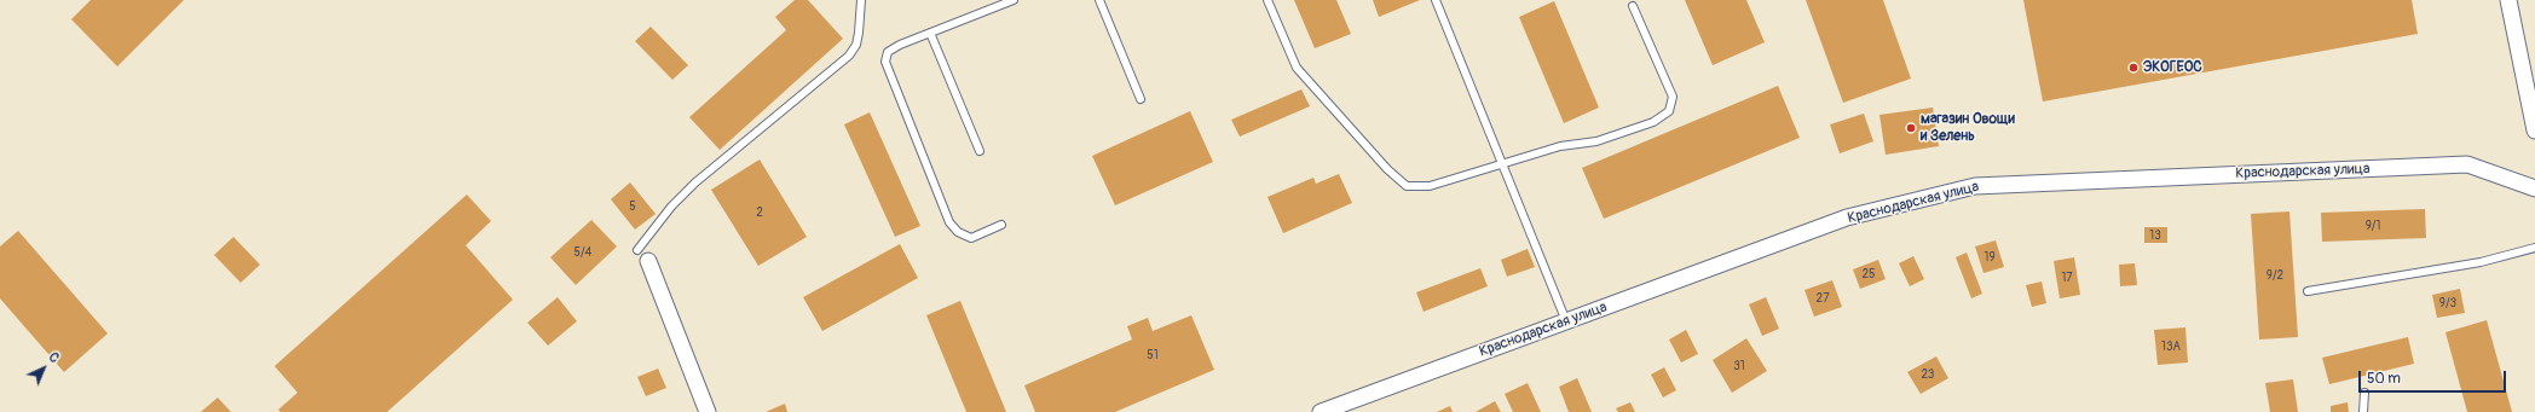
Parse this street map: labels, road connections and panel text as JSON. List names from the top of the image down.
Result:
{
  "streets": {
    "street": ["Краснодарская улица"]
  },
  "places": ["ЭКОГЕОС", "магазин Овощи и Зелень"],
  "house_numbers": [
    "5",
    "2",
    "9/1",
    "13",
    "5/4",
    "19",
    "25",
    "9/2",
    "17",
    "27",
    "9/3",
    "13А",
    "51",
    "31",
    "23"
  ],
  "scale_bar": "50 m",
  "north": "top right"
}
